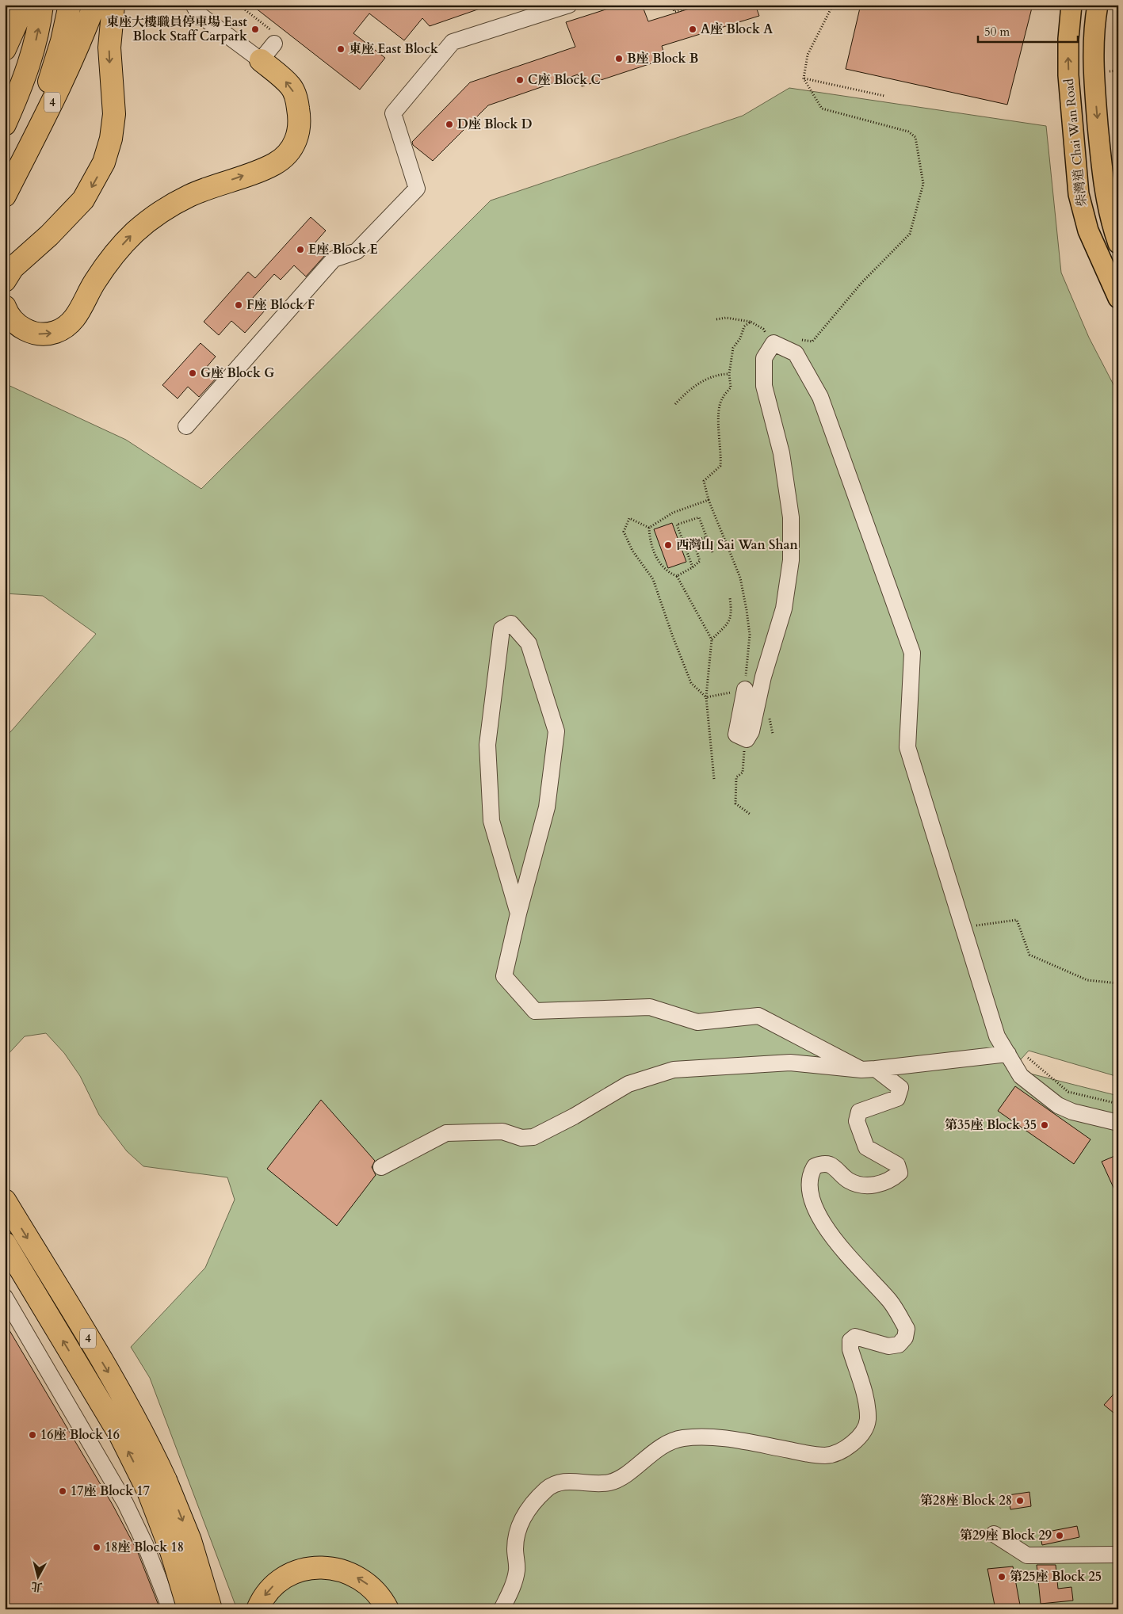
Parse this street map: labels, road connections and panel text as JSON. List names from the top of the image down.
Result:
{
  "streets": {
    "highway": ["4"],
    "main road": ["柴灣道 Chai Wan Road"]
  },
  "places": [
    "東座大樓職員停車場 East Block Staff Carpark",
    "A座 Block A",
    "東座 East Block",
    "B座 Block B",
    "C座 Block C",
    "D座 Block D",
    "E座 Block E",
    "F座 Block F",
    "G座 Block G",
    "西灣山 Sai Wan Shan",
    "第35座 Block 35",
    "16座 Block 16",
    "17座 Block 17",
    "第28座 Block 28",
    "第29座 Block 29",
    "18座 Block 18",
    "第25座 Block 25"
  ],
  "scale_bar": "50 m",
  "north": "bottom"
}
